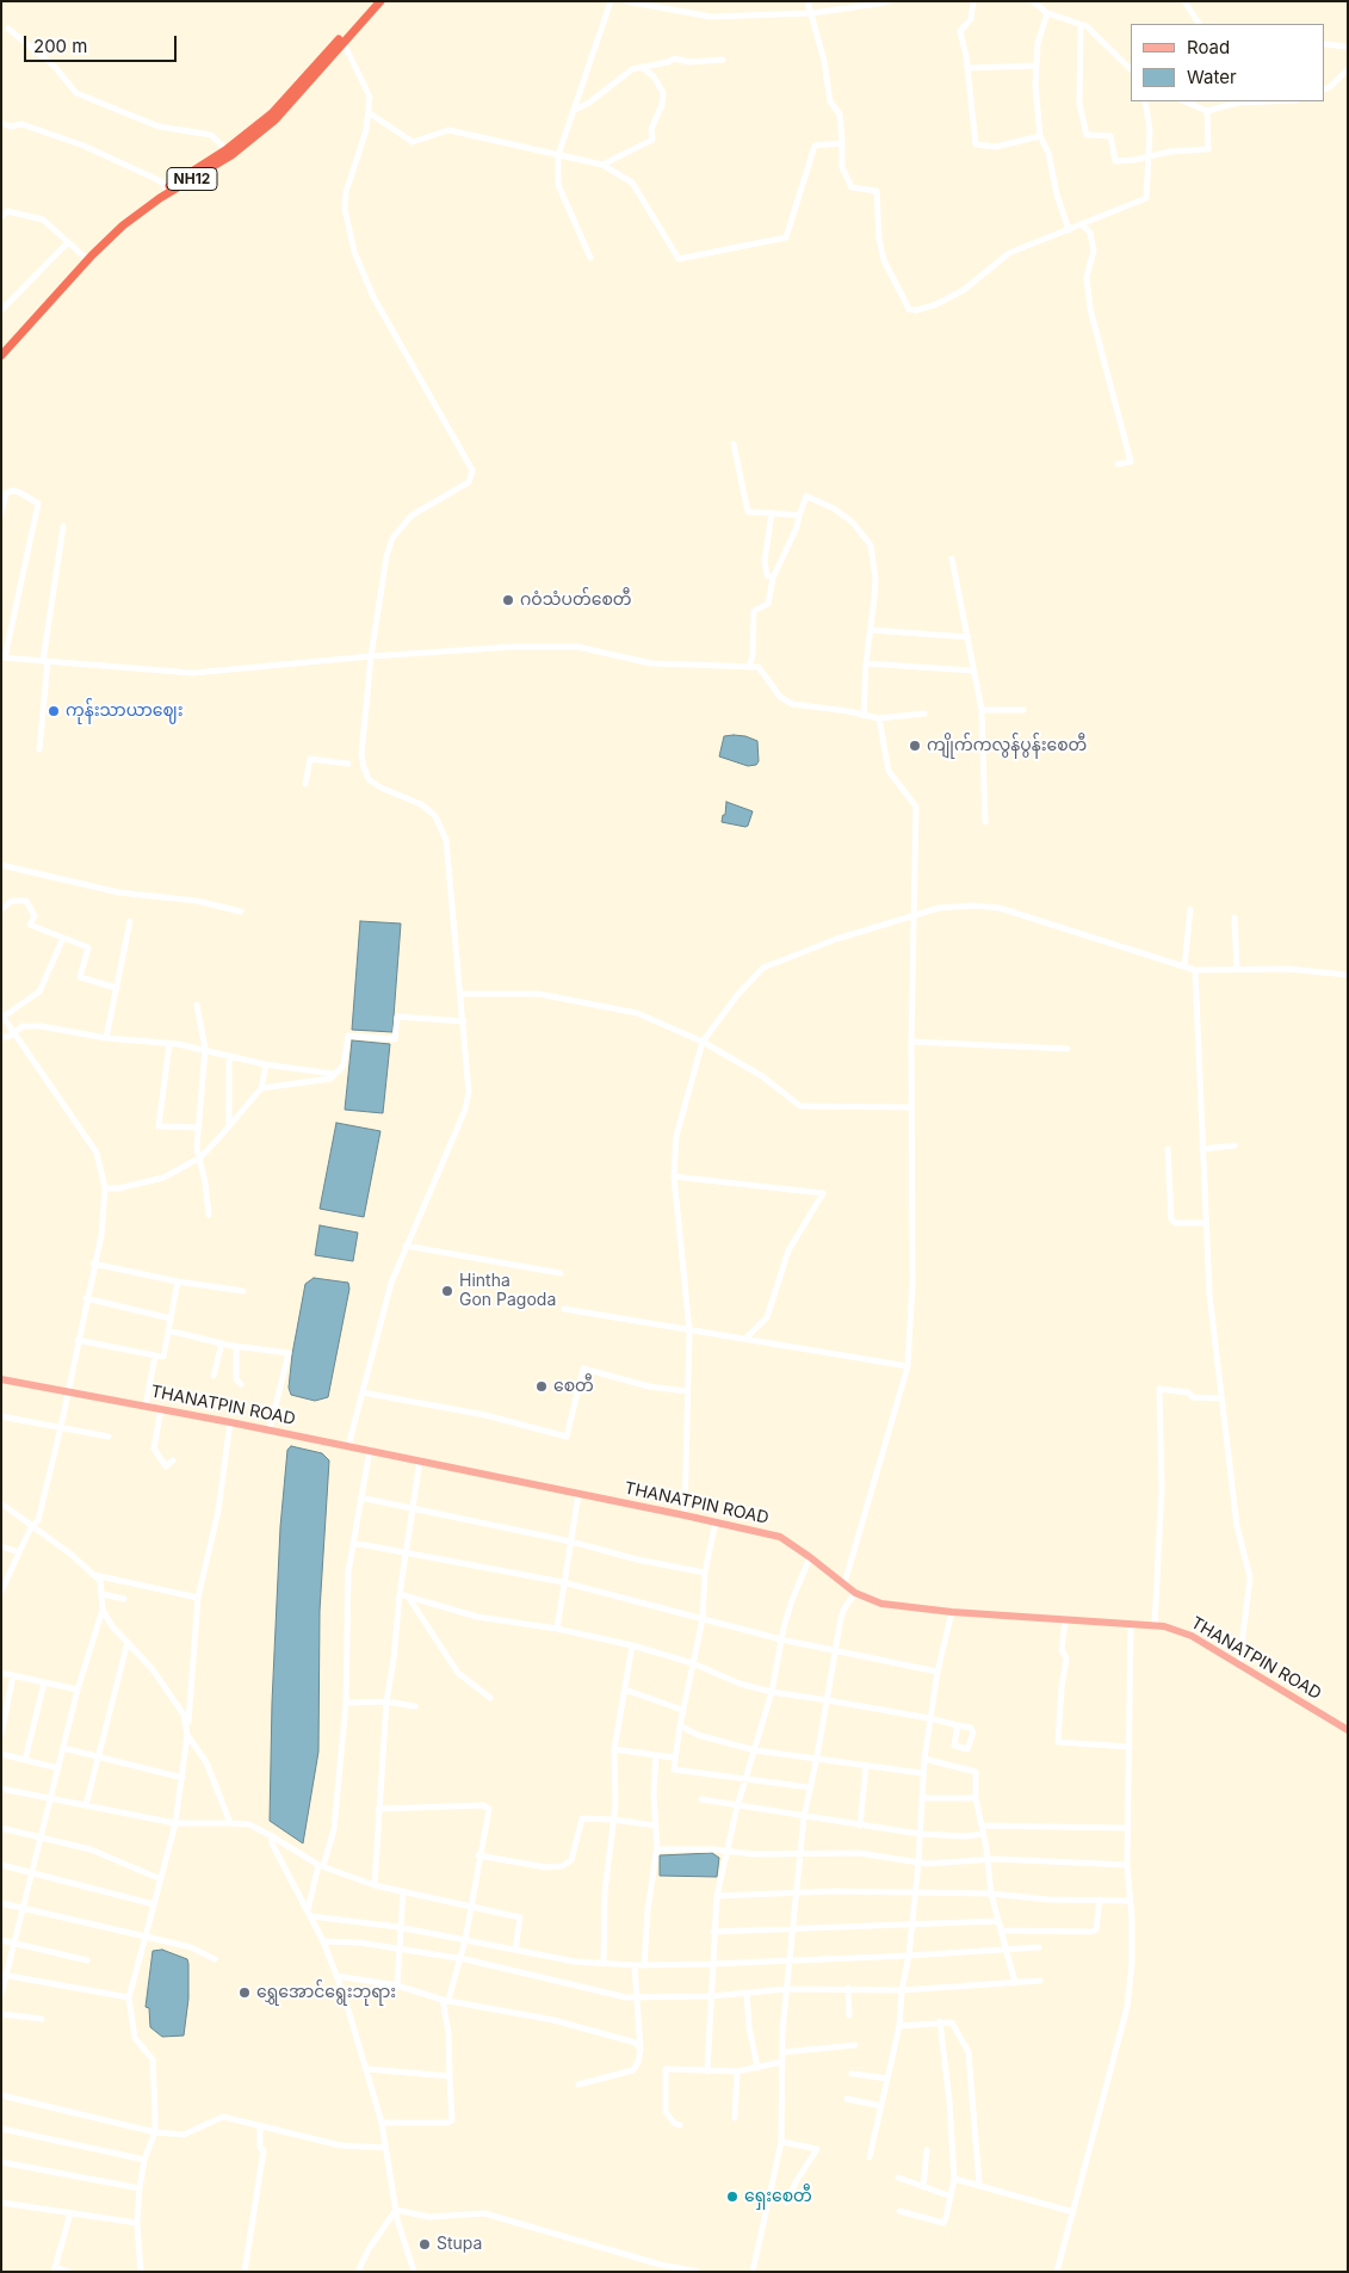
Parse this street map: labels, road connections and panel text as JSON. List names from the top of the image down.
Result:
{
  "streets": {
    "highway": ["NH12"],
    "main road": ["THANATPIN ROAD"]
  },
  "places": [
    "ဂဝံသံပတ်စေတီ",
    "ကုန်းသာယာဈေး",
    "ကျိုက်ကလွန်ပွန်းစေတီ",
    "Hintha Gon Pagoda",
    "စေတီ",
    "ရွှေအောင်ရွေးဘုရား",
    "ရှေးစေတီ",
    "Stupa"
  ],
  "legend": ["Road", "Water"],
  "scale_bar": "200 m"
}
